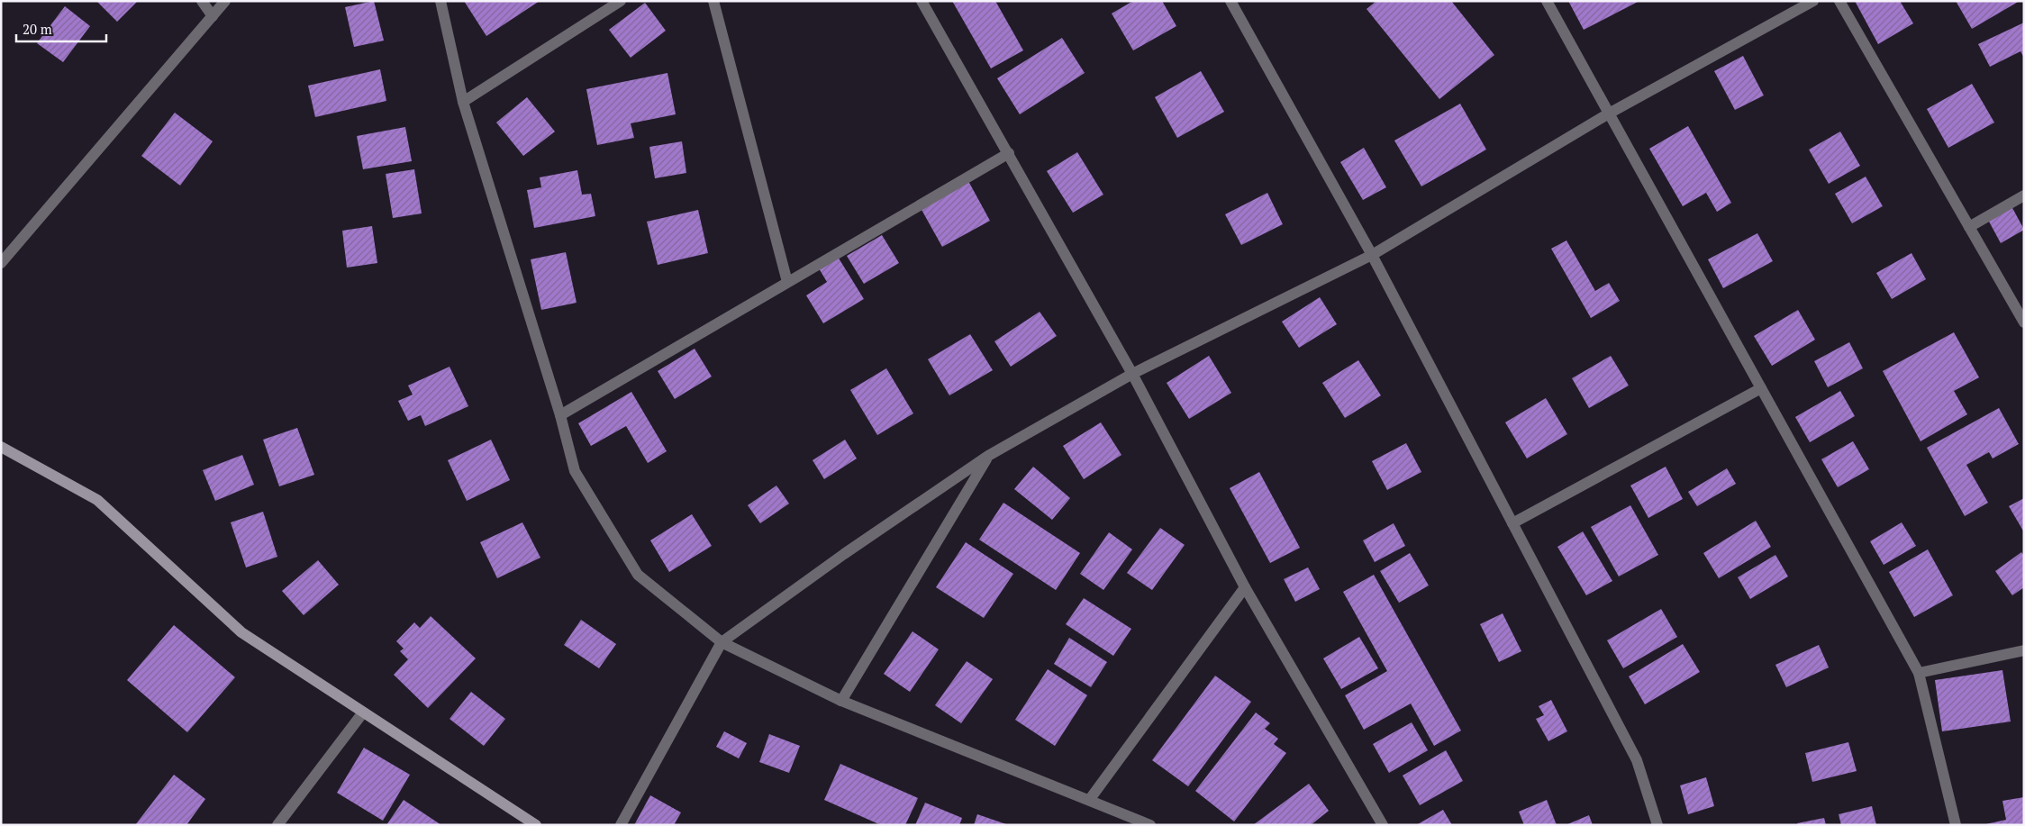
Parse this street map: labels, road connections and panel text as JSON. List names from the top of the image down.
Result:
{
  "scale_bar": "20 m"
}
